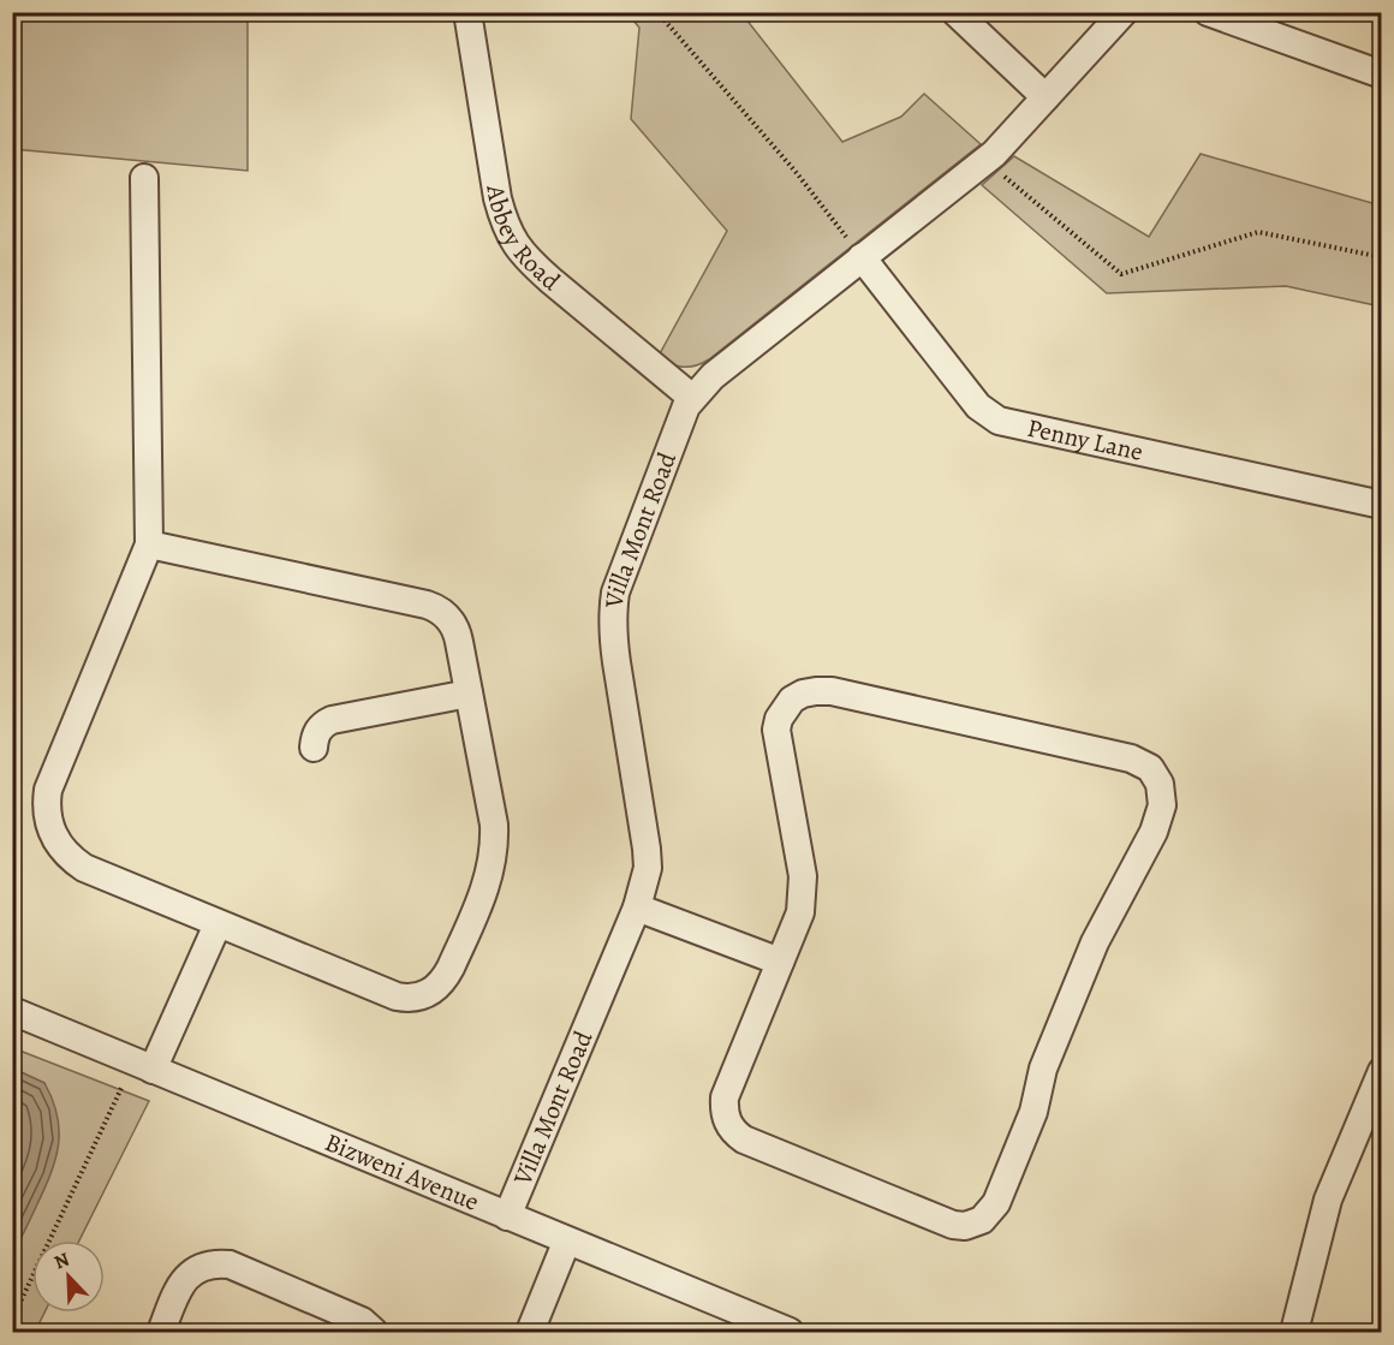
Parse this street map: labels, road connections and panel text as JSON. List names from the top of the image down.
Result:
{
  "streets": {
    "street": [
      "Abbey Road",
      "Penny Lane",
      "Villa Mont Road",
      "Bizweni Avenue"
    ]
  },
  "crossings": [
    ["Abbey Road", "Villa Mont Road"],
    ["Penny Lane", "Villa Mont Road"],
    ["Villa Mont Road", "Bizweni Avenue"]
  ],
  "north": "top left"
}
